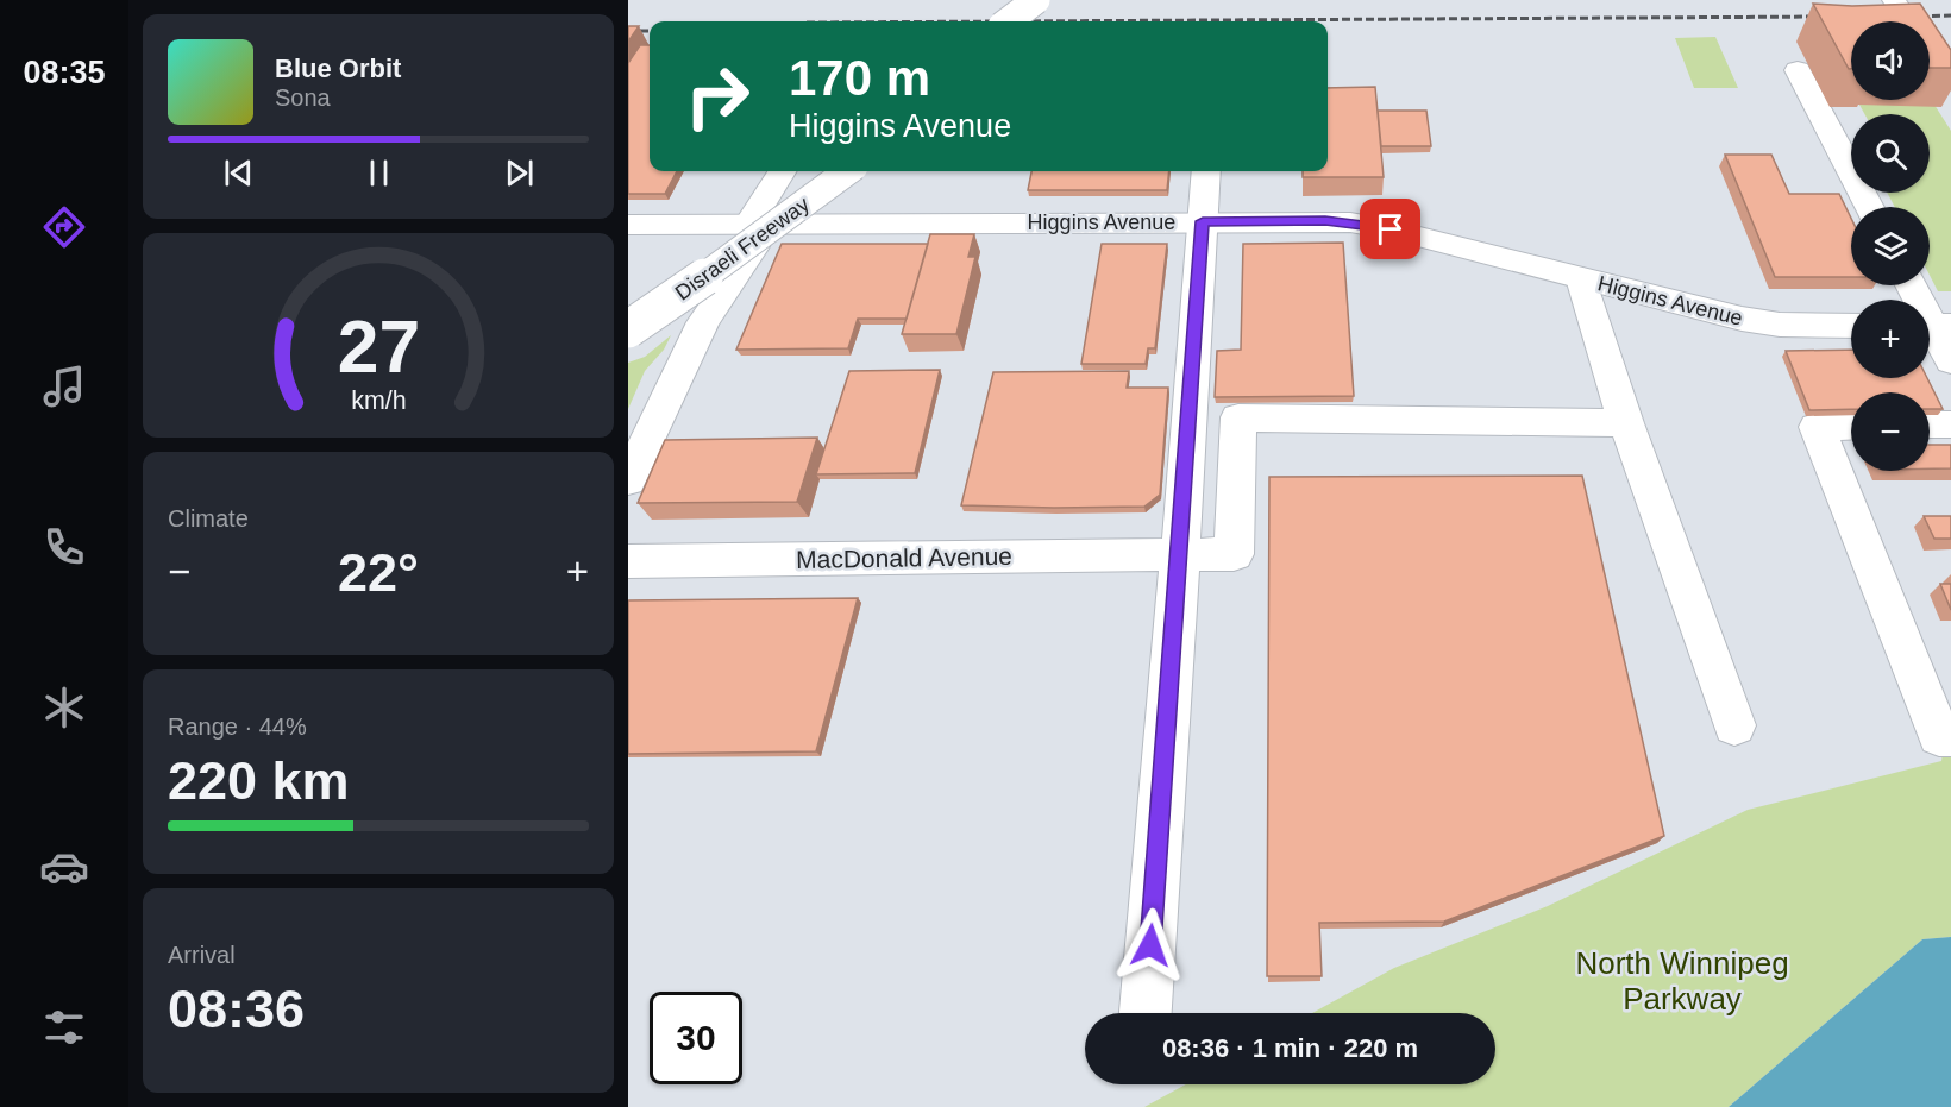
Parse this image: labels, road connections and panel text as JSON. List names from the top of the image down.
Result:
{
  "streets": {
    "street": ["Higgins Avenue", "Disraeli Freeway", "MacDonald Avenue"]
  },
  "parks": ["North Winnipeg Parkway"],
  "page": {
    "tabs": "08:35",
    "map_buttons": ["+", "−"],
    "turn": ["170 m", "Higgins Avenue"],
    "song": ["Blue Orbit", "Sona"],
    "tile": [
      "Climate",
      ["Range · 44%", "220 km"],
      ["Arrival", "08:36"]
    ],
    "heat": ["−", "22°", "+"],
    "limit": "30",
    "trip": "08:36 · 1 min · 220 m",
    "gauge": ["27", "km/h"]
  }
}
